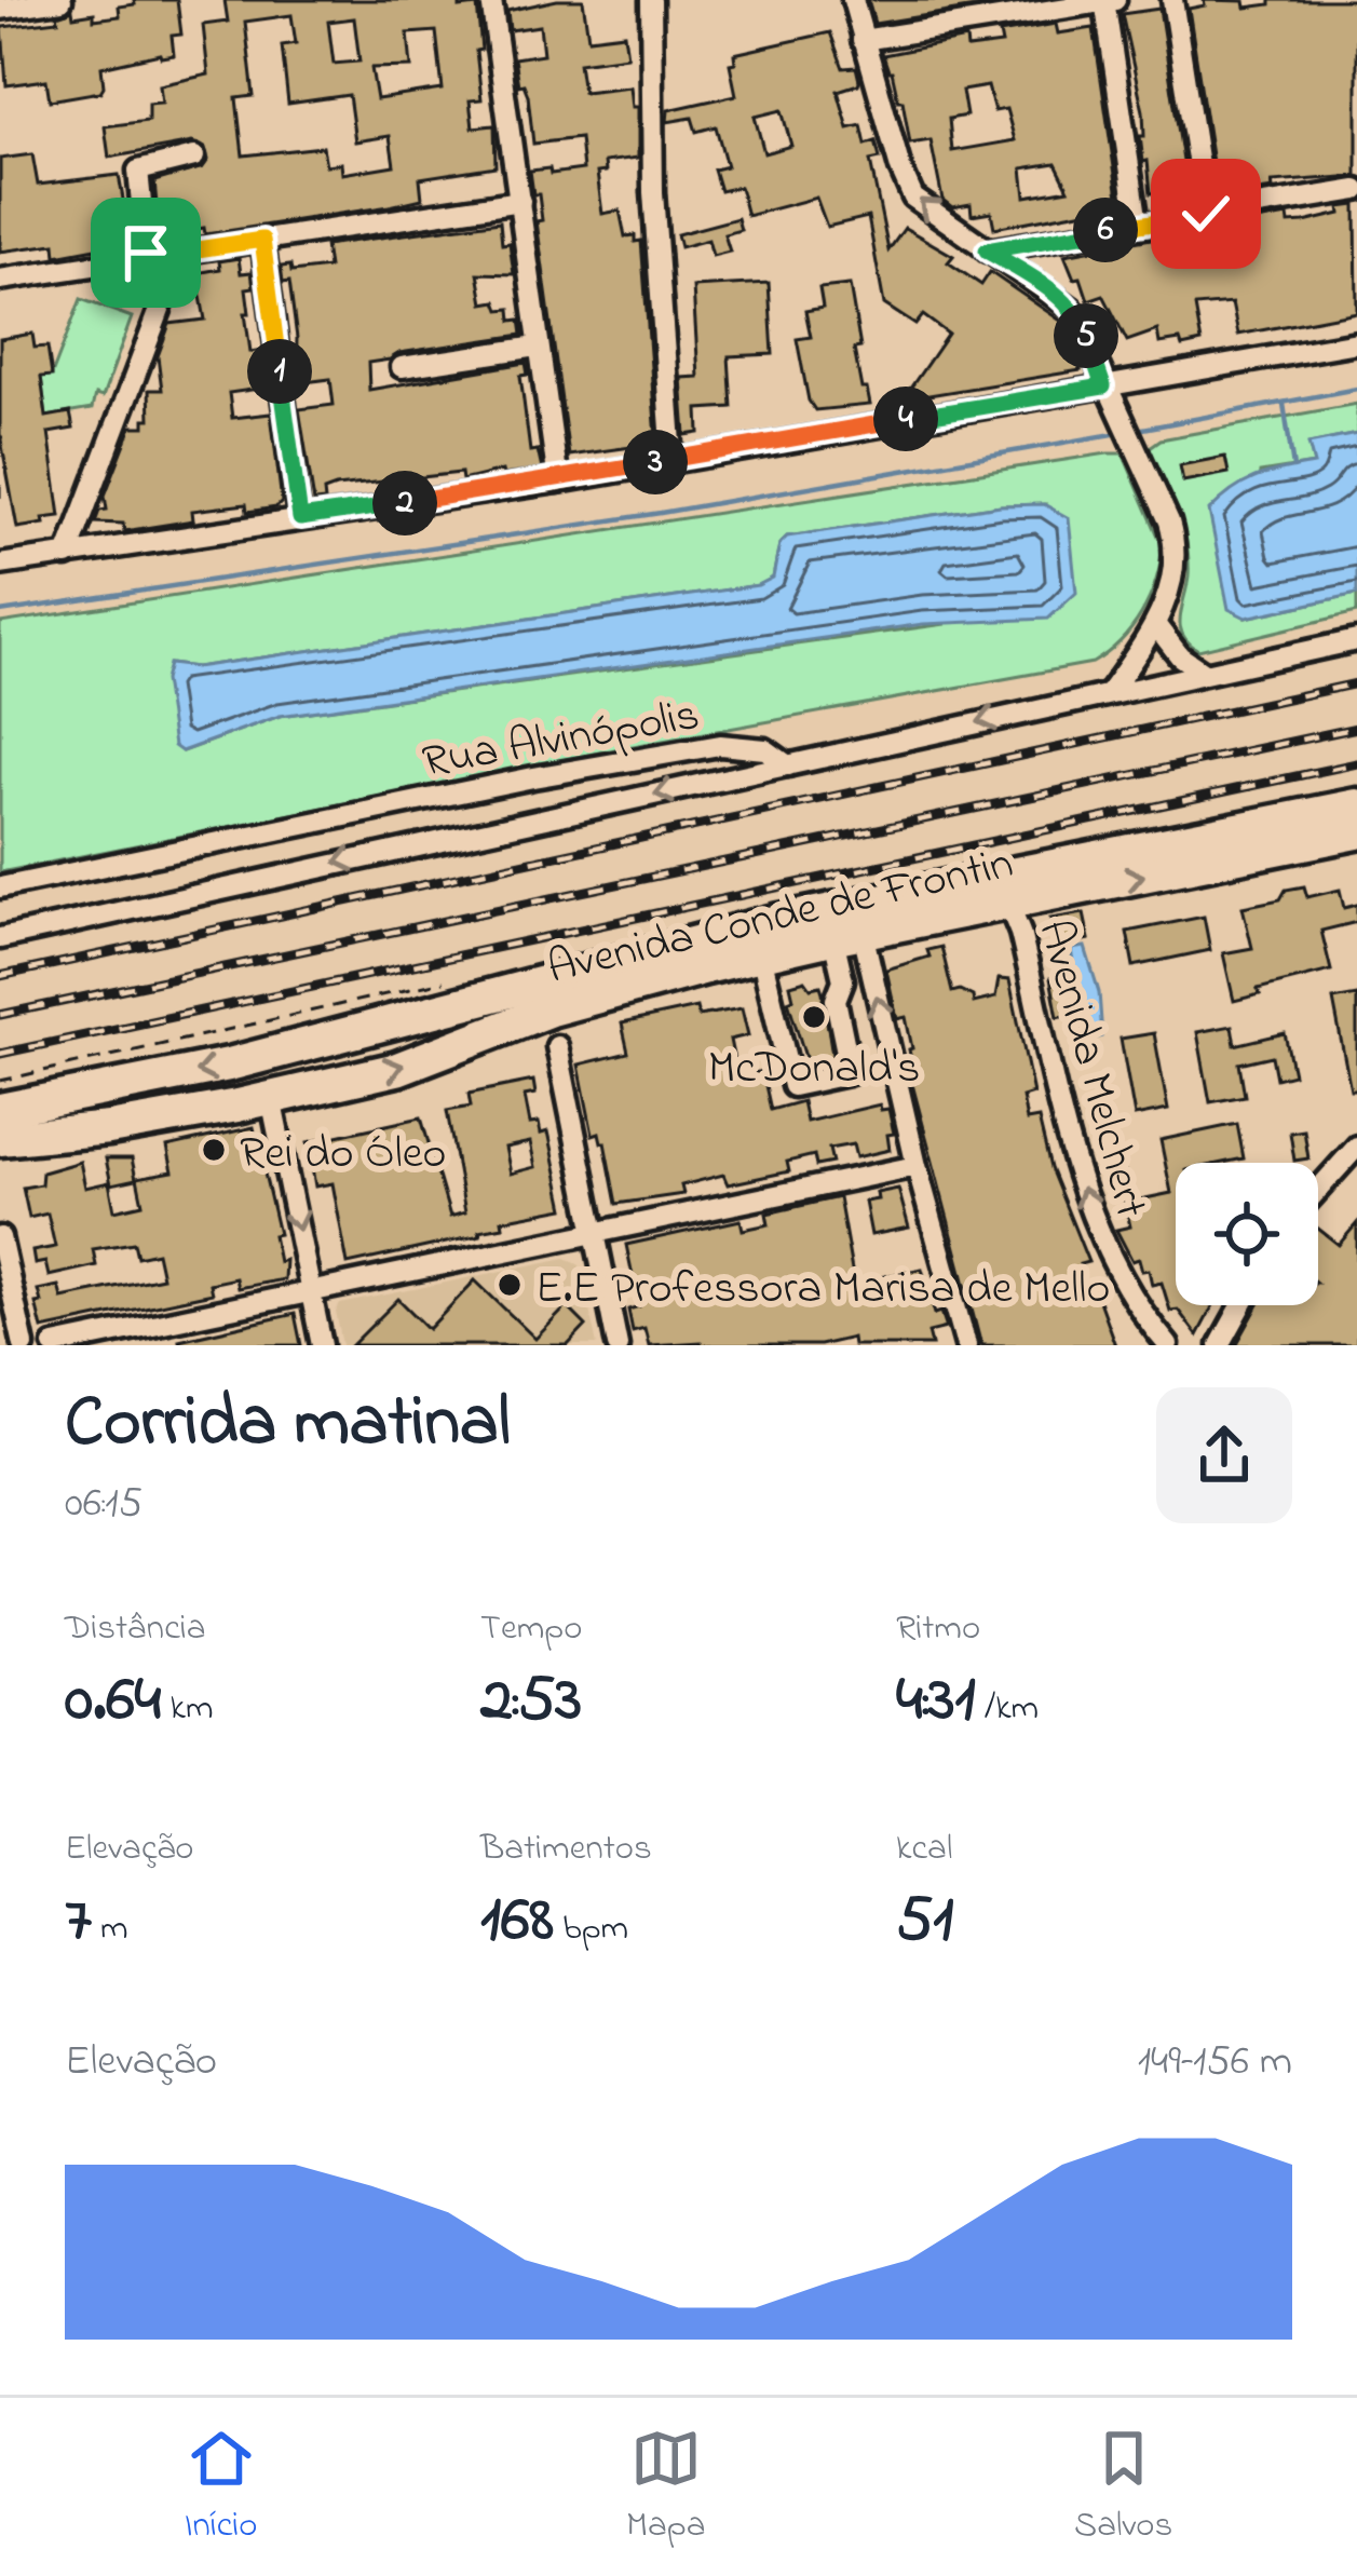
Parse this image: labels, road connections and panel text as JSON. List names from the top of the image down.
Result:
{
  "streets": {
    "highway": ["Avenida Conde de Frontin"],
    "street": ["Rua Alvinópolis", "Avenida Melchert"]
  },
  "crossings": [
    ["Avenida Conde de Frontin", "Avenida Melchert"]
  ],
  "places": ["McDonald's", "Rei do Óleo", "E.E Professora Marisa de Mello"],
  "page": {
    "pins": [
      "6",
      "5",
      "1",
      "4",
      "3",
      "2"
    ],
    "heading": ["Corrida matinal", "06:15"],
    "stats": [
      ["Distância", "0.64 km"],
      ["Tempo", "2:53"],
      ["Ritmo", "4:31 /km"],
      ["Elevação", "7 m"],
      ["Batimentos", "168 bpm"],
      ["kcal", "51"]
    ],
    "chart": ["Elevação", "149–156 m"],
    "tabs": ["Início", "Mapa", "Salvos"]
  }
}
